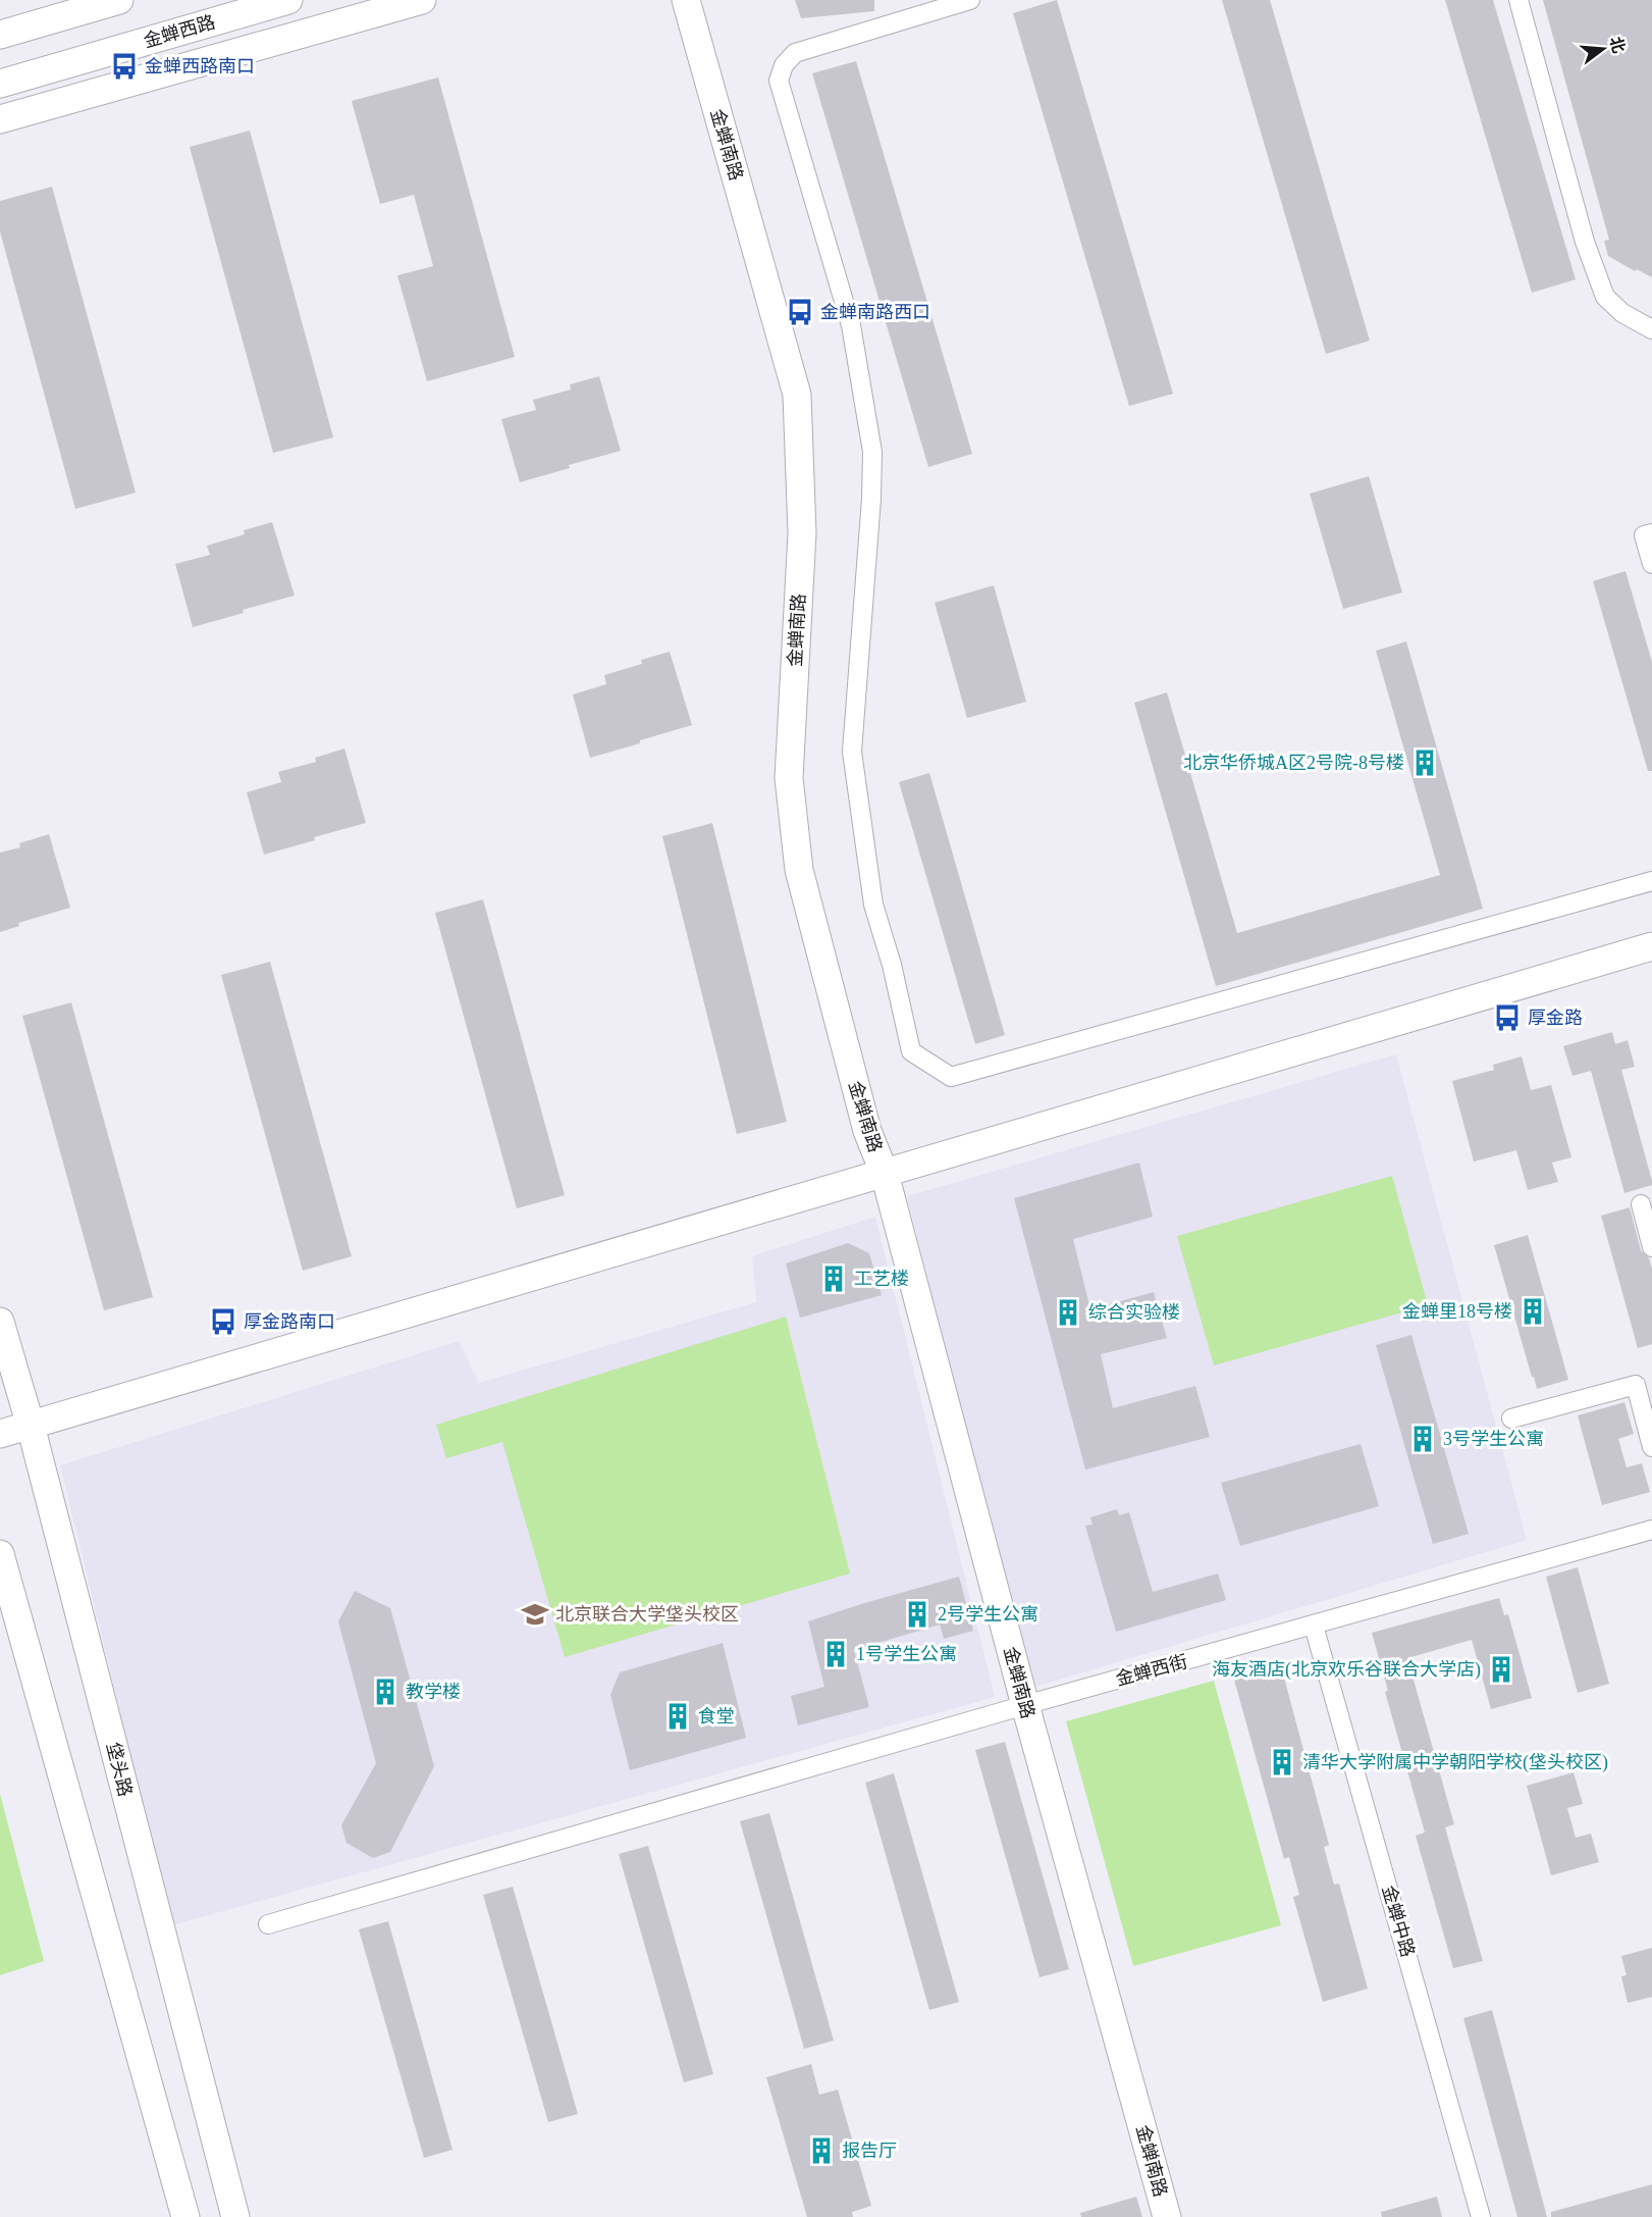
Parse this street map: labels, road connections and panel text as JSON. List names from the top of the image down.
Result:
{
  "streets": {
    "street": [
      "金蝉西路",
      "金蝉南路",
      "金蝉西街",
      "垡头路",
      "金蝉中路"
    ]
  },
  "crossings": [
    ["金蝉南路", "金蝉西街"],
    ["金蝉西街", "金蝉中路"]
  ],
  "places": {
    "bus stop": [
      "金蝉西路南口",
      "金蝉南路西口",
      "厚金路",
      "厚金路南口"
    ],
    "building": [
      "北京华侨城A区2号院-8号楼",
      "工艺楼",
      "金蝉里18号楼",
      "综合实验楼",
      "3号学生公寓",
      "2号学生公寓",
      "1号学生公寓",
      "海友酒店(北京欢乐谷联合大学店)",
      "教学楼",
      "食堂",
      "清华大学附属中学朝阳学校(垡头校区)",
      "报告厅"
    ],
    "school or university": ["北京联合大学垡头校区"]
  },
  "north": "right"
}
